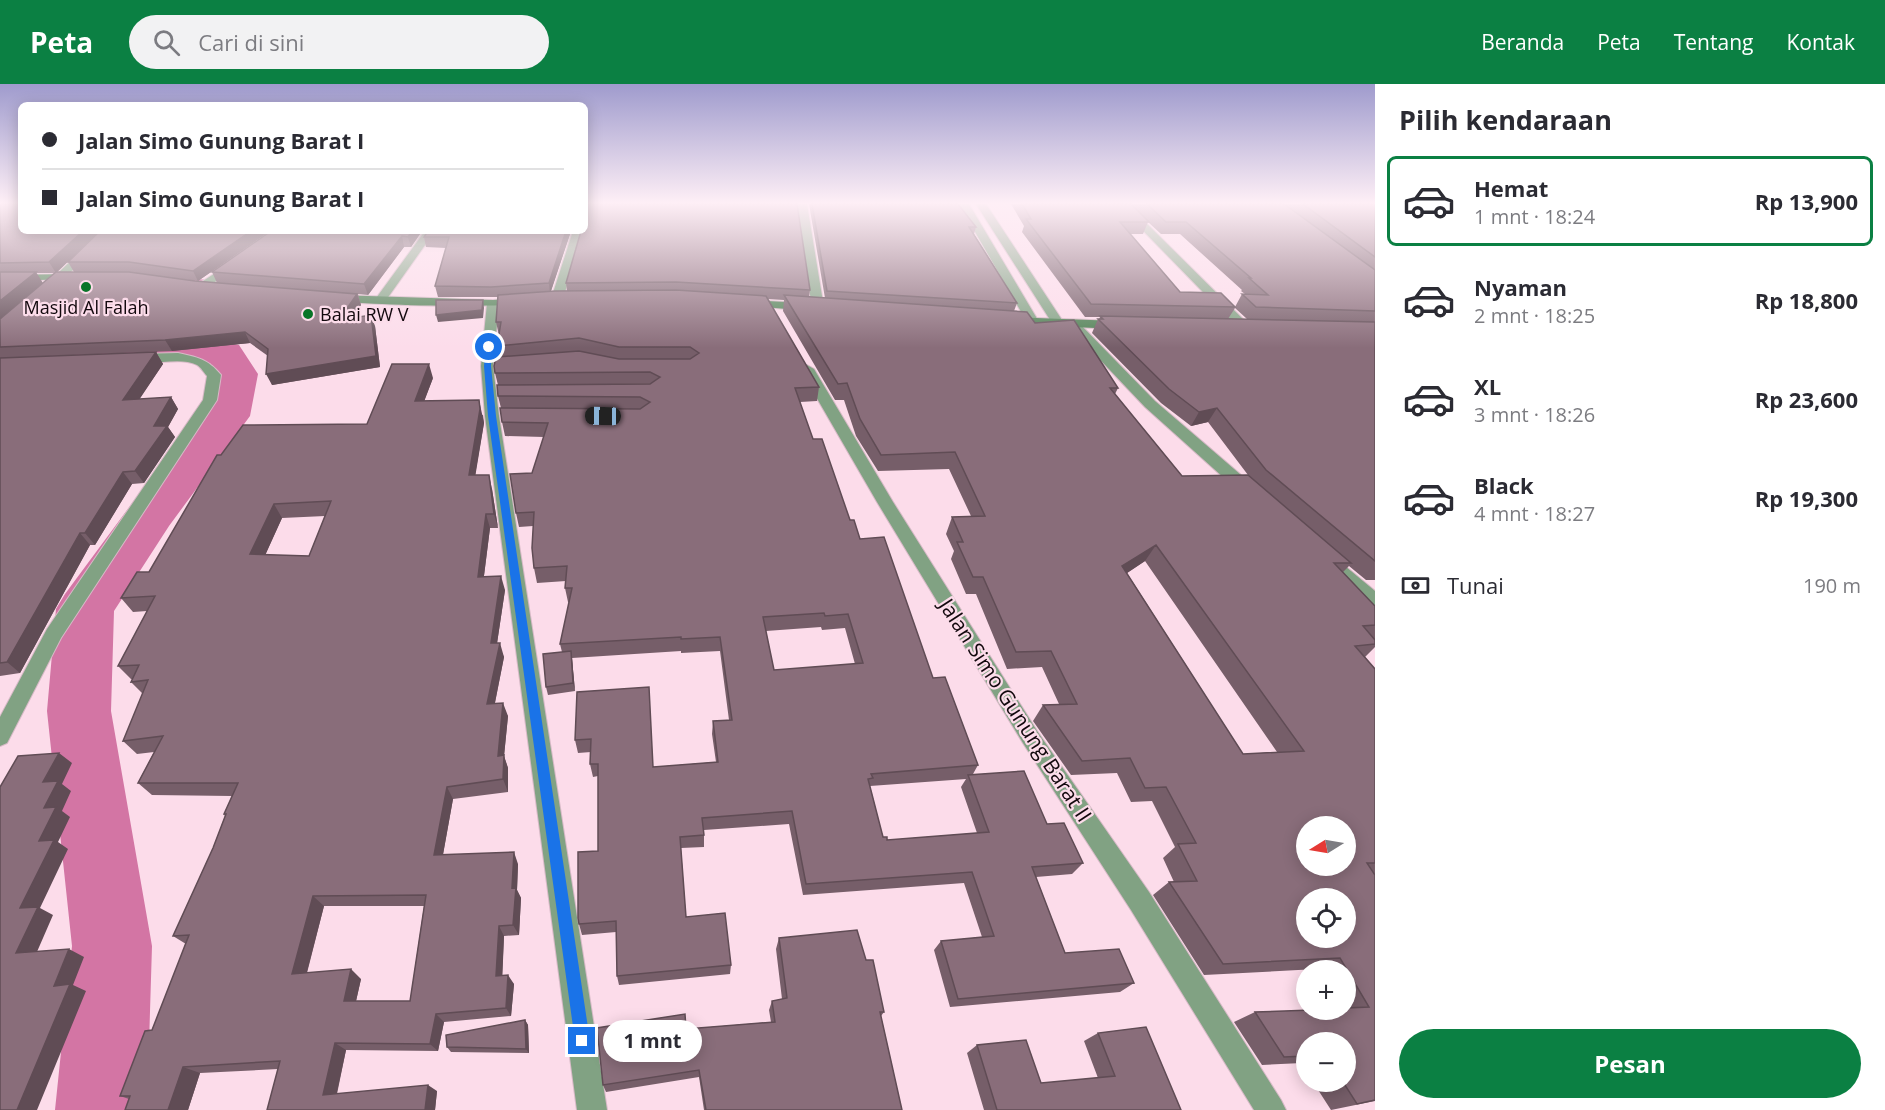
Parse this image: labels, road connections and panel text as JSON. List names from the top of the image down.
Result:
{
  "streets": {
    "street": ["Jalan Simo Gunung Barat II"]
  },
  "places": ["Masjid Al Falah", "Balai RW V"],
  "north": "left",
  "page": {
    "header": "Peta",
    "search": "Cari di sini",
    "nav": [
      "Beranda",
      "Peta",
      "Tentang",
      "Kontak"
    ],
    "heading": "Pilih kendaraan",
    "banner": ["Jalan Simo Gunung Barat I", "Jalan Simo Gunung Barat I"],
    "list": [
      {
        "name": "Hemat",
        "note": "1 mnt · 18:24",
        "value": "Rp 13,900"
      },
      {
        "name": "Nyaman",
        "note": "2 mnt · 18:25",
        "value": "Rp 18,800"
      },
      {
        "name": "XL",
        "note": "3 mnt · 18:26",
        "value": "Rp 23,600"
      },
      {
        "name": "Black",
        "note": "4 mnt · 18:27",
        "value": "Rp 19,300"
      }
    ],
    "pay": ["Tunai", "190 m"],
    "map_buttons": ["+", "−"],
    "buttons": "Pesan",
    "bubble": "1 mnt"
  }
}
